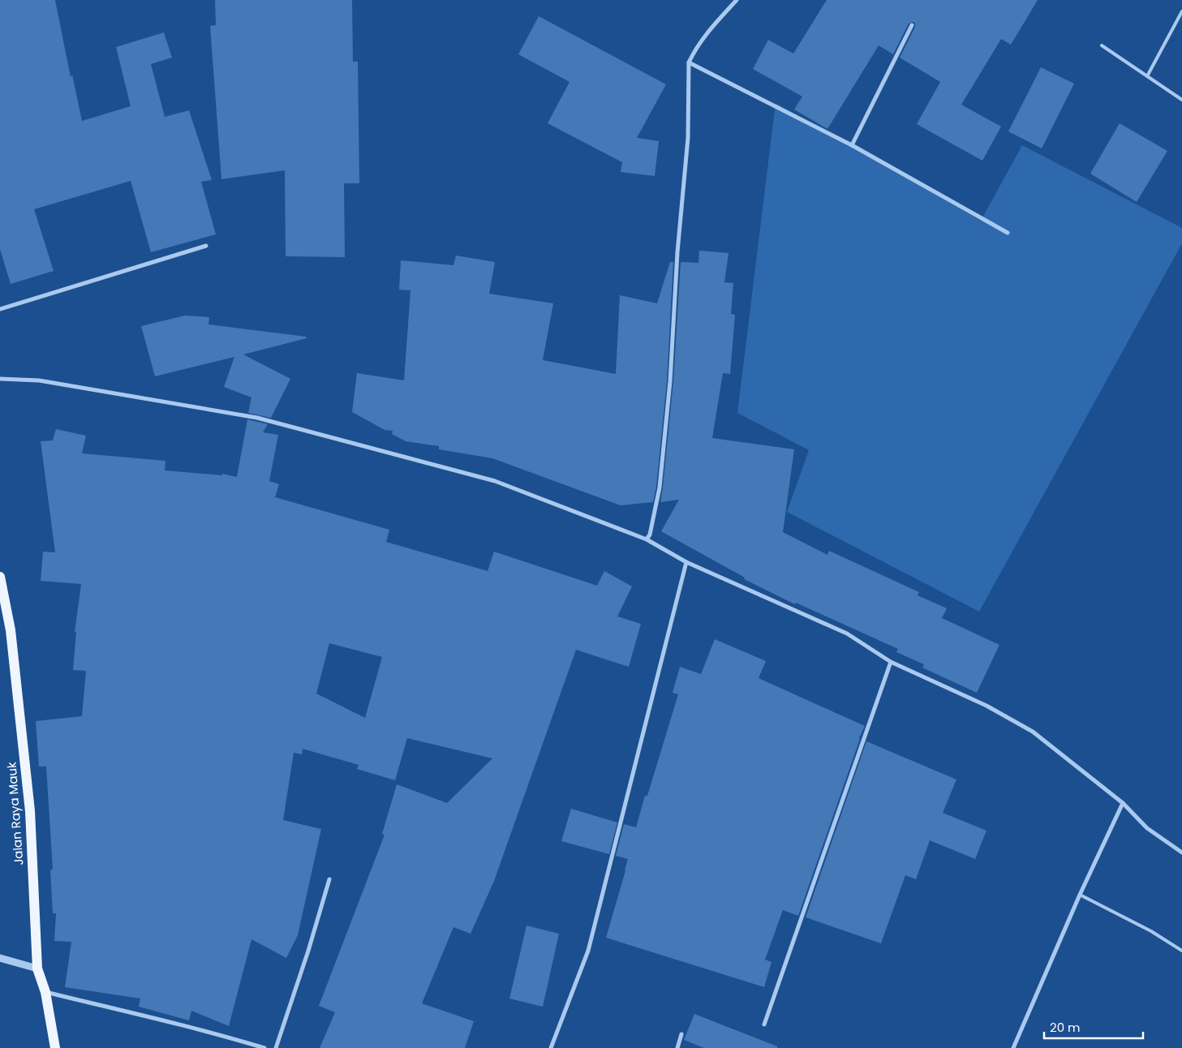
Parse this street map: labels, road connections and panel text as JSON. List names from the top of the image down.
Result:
{
  "streets": {
    "main road": ["Jalan Raya Mauk"]
  },
  "scale_bar": "20 m"
}
